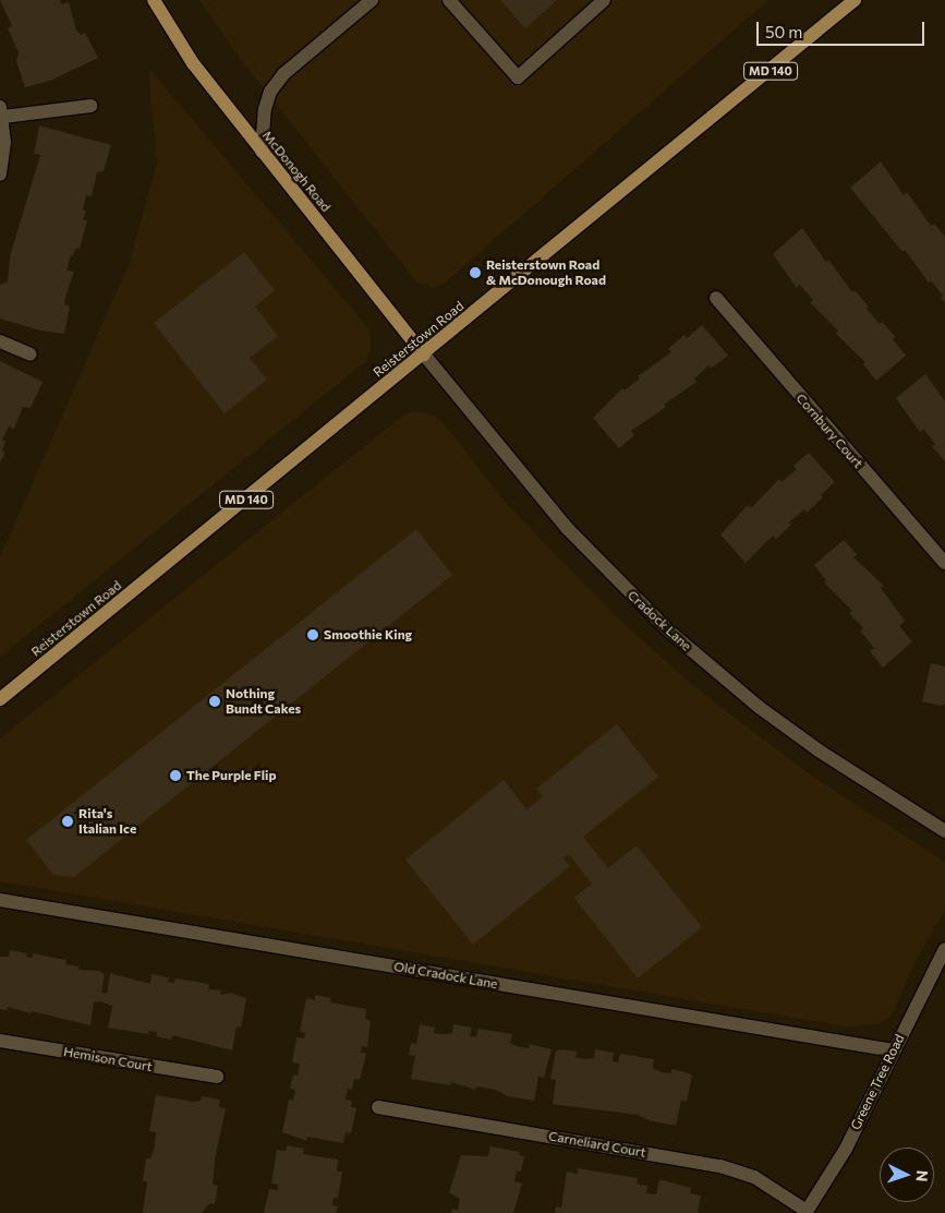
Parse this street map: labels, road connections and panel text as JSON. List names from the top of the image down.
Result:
{
  "streets": {
    "main road": ["MD 140", "McDonogh Road", "Reisterstown Road"],
    "street": [
      "Cornbury Court",
      "Cradock Lane",
      "Old Cradock Lane",
      "Hemison Court",
      "Greene Tree Road",
      "Carneliard Court"
    ]
  },
  "crossings": [
    ["McDonogh Road", "Reisterstown Road"],
    ["McDonogh Road", "Cradock Lane"],
    ["Reisterstown Road", "Cradock Lane"],
    ["Old Cradock Lane", "Greene Tree Road"],
    ["Greene Tree Road", "Carneliard Court"]
  ],
  "places": [
    "Reisterstown Road & McDonough Road",
    "Smoothie King",
    "Nothing Bundt Cakes",
    "The Purple Flip",
    "Rita's Italian Ice"
  ],
  "scale_bar": "50 m",
  "north": "right"
}
